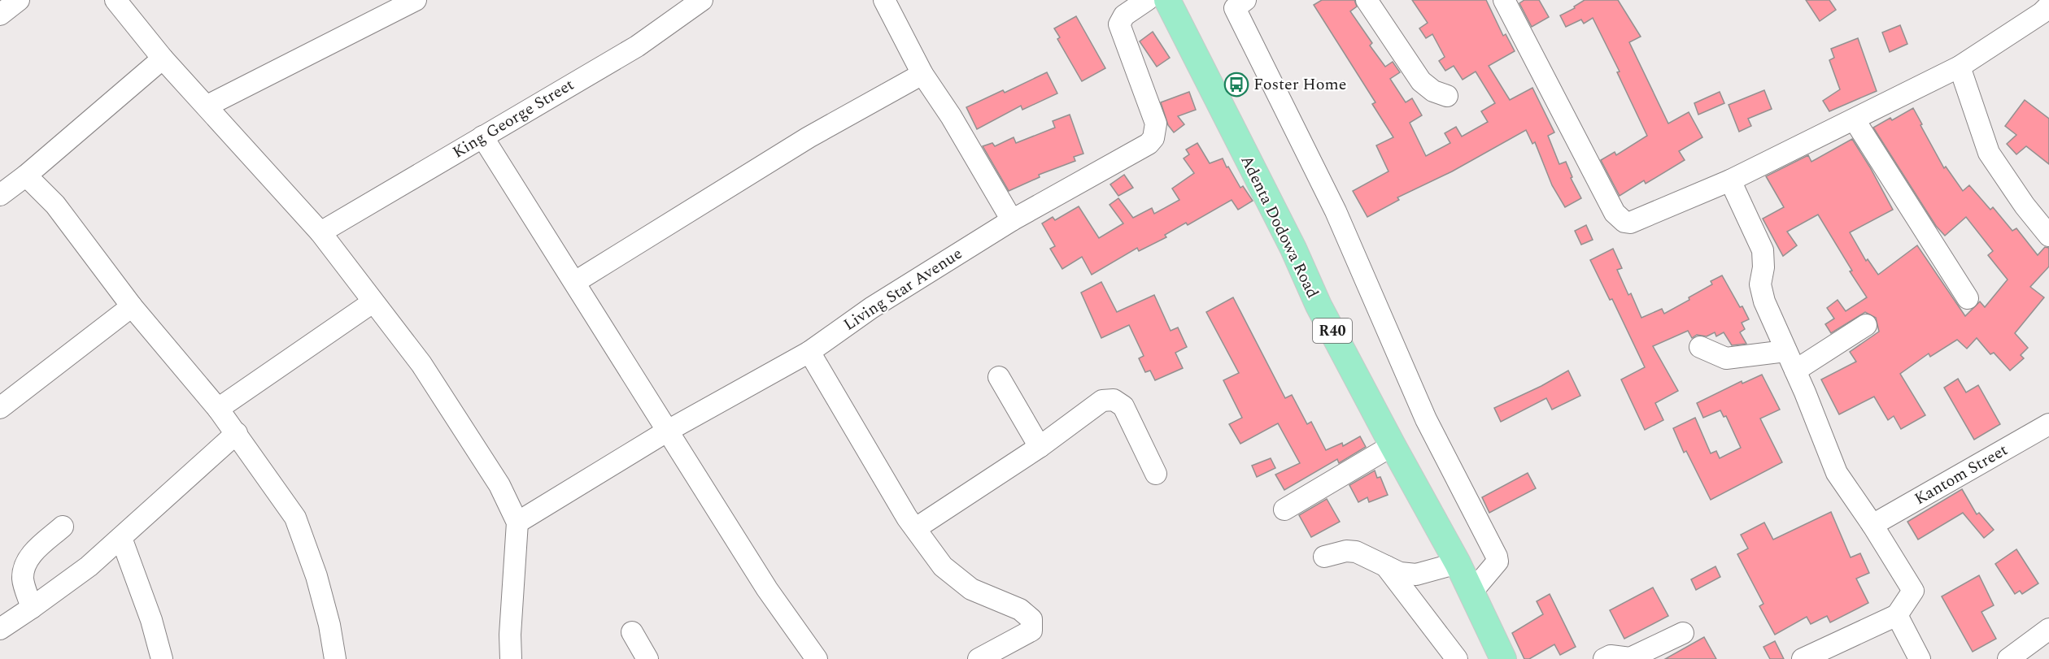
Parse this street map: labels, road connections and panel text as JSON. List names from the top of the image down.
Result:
{
  "streets": {
    "main road": ["Adenta Dodowa Road", "R40"],
    "street": ["King George Street", "Living Star Avenue", "Kantom Street"]
  },
  "places": {
    "bus stop": ["Foster Home"]
  }
}
